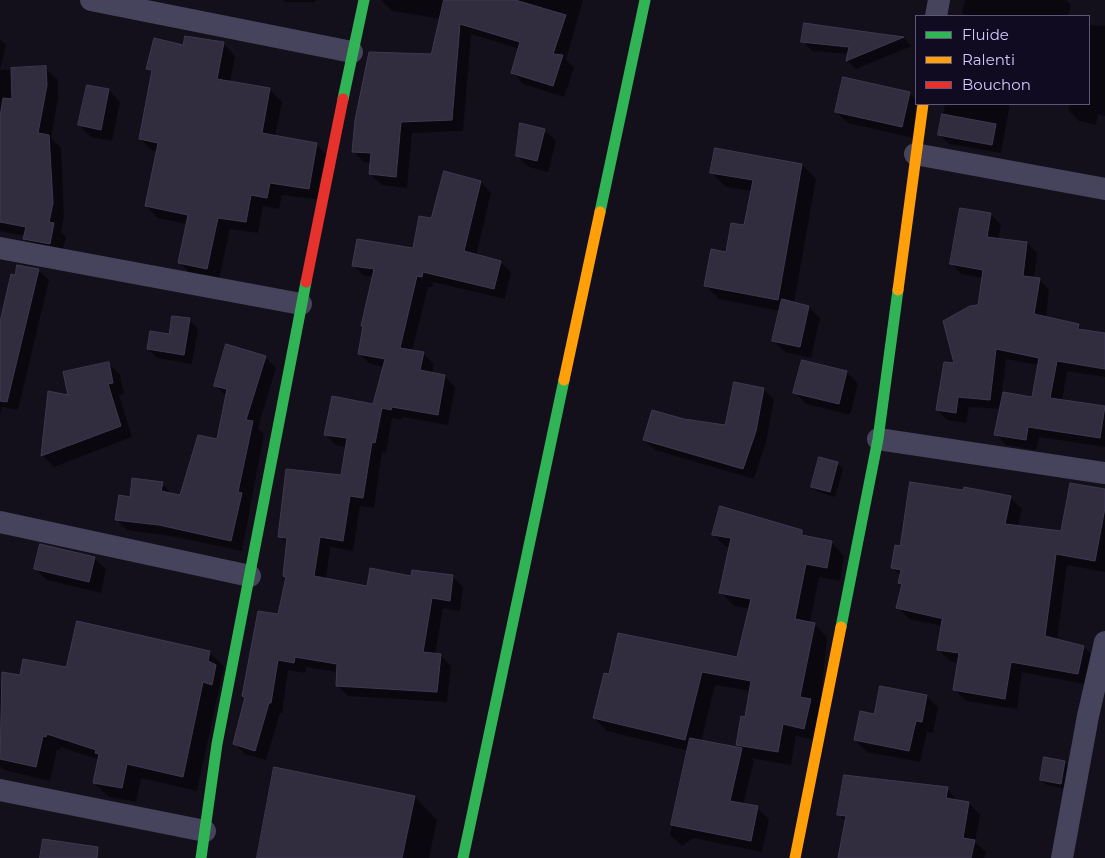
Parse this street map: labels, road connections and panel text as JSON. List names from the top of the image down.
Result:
{
  "legend": ["Fluide", "Ralenti", "Bouchon"]
}
